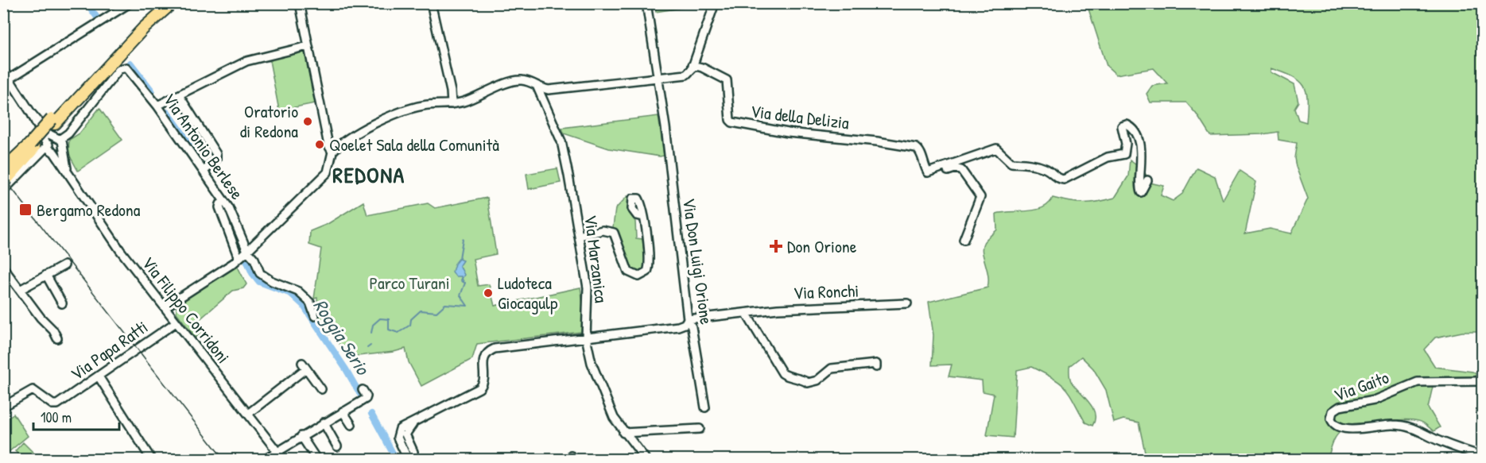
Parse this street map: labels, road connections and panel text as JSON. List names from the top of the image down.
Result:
{
  "streets": {
    "street": [
      "Via della Delizia",
      "Via Antonio Berlese",
      "Via Marzanica",
      "Via Don Luigi Orione",
      "Via Ronchi",
      "Via Filippo Corridoni",
      "Via Papa Ratti",
      "Via Gaito"
    ]
  },
  "crossings": [
    ["Via Antonio Berlese", "Via Filippo Corridoni"],
    ["Via Don Luigi Orione", "Via Ronchi"],
    ["Via Filippo Corridoni", "Via Papa Ratti"]
  ],
  "districts": ["REDONA"],
  "water": ["Roggia Serio"],
  "parks": ["Parco Turani"],
  "places": {
    "other": ["Oratorio di Redona", "Qoelet Sala della Comunità", "Ludoteca Giocagulp"],
    "transit": ["Bergamo Redona"],
    "health": ["Don Orione"]
  },
  "scale_bar": "100 m"
}
